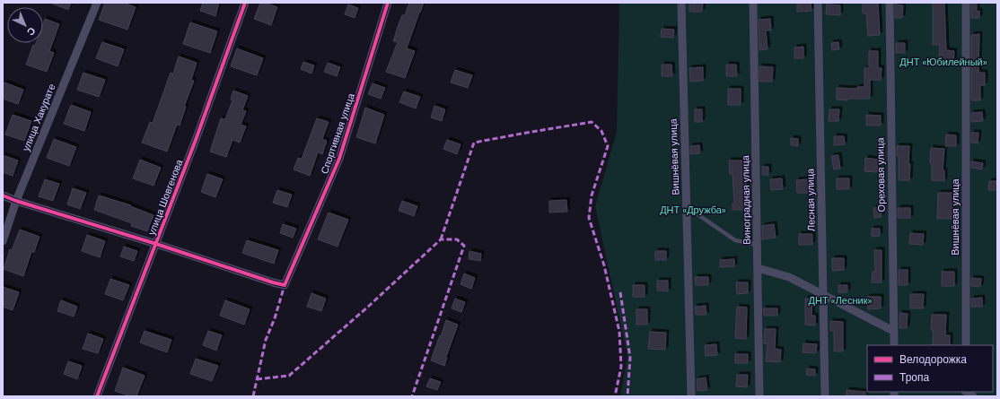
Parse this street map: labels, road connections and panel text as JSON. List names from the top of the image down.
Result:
{
  "streets": {
    "street": [
      "улица Хакурате",
      "Спортивная улица",
      "Вишнёвая улица",
      "Ореховая улица",
      "улица Шовгенова",
      "Виноградная улица",
      "Лесная улица"
    ]
  },
  "crossings": [
    ["Спортивная улица", "улица Шовгенова"]
  ],
  "parks": ["ДНТ «Юбилейный»", "ДНТ «Дружба»", "ДНТ «Лесник»"],
  "legend": ["Велодорожка", "Тропа"],
  "north": "bottom right"
}
